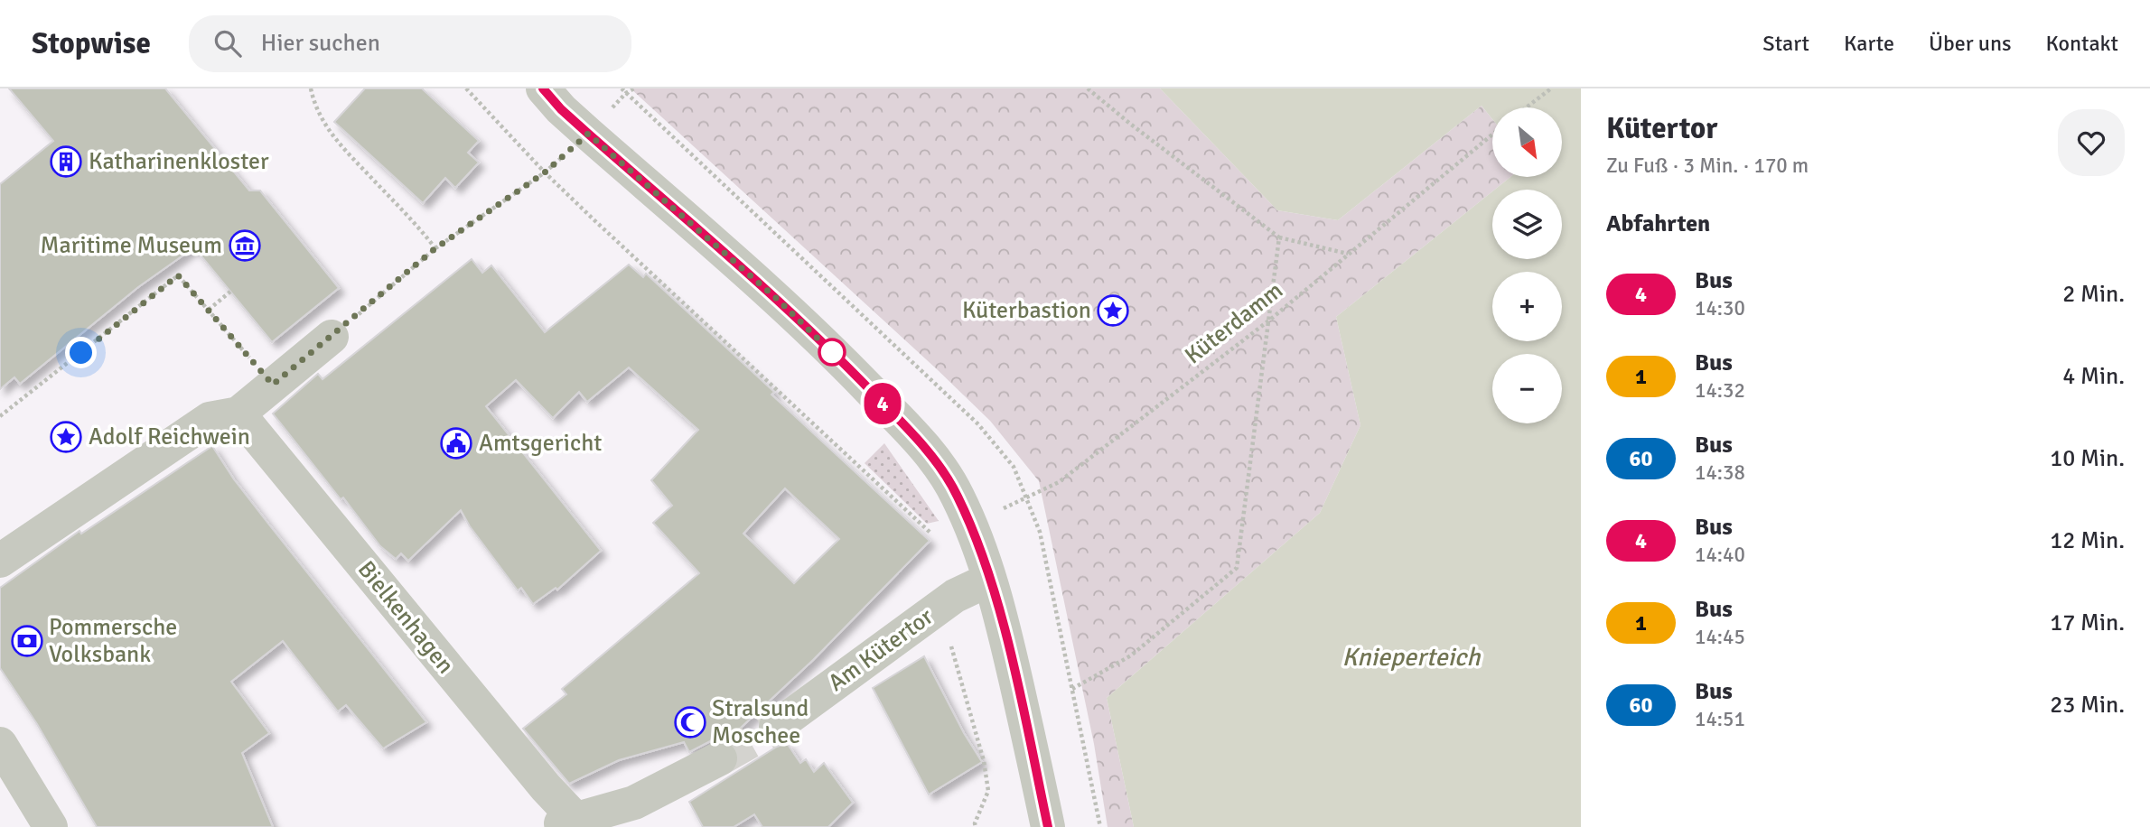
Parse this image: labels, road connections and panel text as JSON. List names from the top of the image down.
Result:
{
  "streets": {
    "street": ["Bielkenhagen", "Am Kütertor"],
    "path": ["Küterdamm"]
  },
  "water": ["Knieperteich"],
  "places": {
    "building": ["Katharinenkloster"],
    "museum": ["Maritime Museum"],
    "place": ["Küterbastion", "Adolf Reichwein"],
    "public building": ["Amtsgericht"],
    "bank": ["Pommersche Volksbank"],
    "mosque": ["Stralsund Moschee"]
  },
  "lines": ["bus line 4"],
  "north": "bottom right",
  "page": {
    "header": "Stopwise",
    "search": "Hier suchen",
    "nav": [
      "Start",
      "Karte",
      "Über uns",
      "Kontakt"
    ],
    "on_map": "4",
    "heading": [
      ["Kütertor", "Zu Fuß · 3 Min. · 170 m"],
      "Abfahrten"
    ],
    "map_buttons": ["+", "−"],
    "list": [
      {
        "mark": "4",
        "name": "Bus",
        "note": "14:30",
        "value": "2 Min."
      },
      {
        "mark": "1",
        "name": "Bus",
        "note": "14:32",
        "value": "4 Min."
      },
      {
        "mark": "60",
        "name": "Bus",
        "note": "14:38",
        "value": "10 Min."
      },
      {
        "mark": "4",
        "name": "Bus",
        "note": "14:40",
        "value": "12 Min."
      },
      {
        "mark": "1",
        "name": "Bus",
        "note": "14:45",
        "value": "17 Min."
      },
      {
        "mark": "60",
        "name": "Bus",
        "note": "14:51",
        "value": "23 Min."
      }
    ]
  }
}
